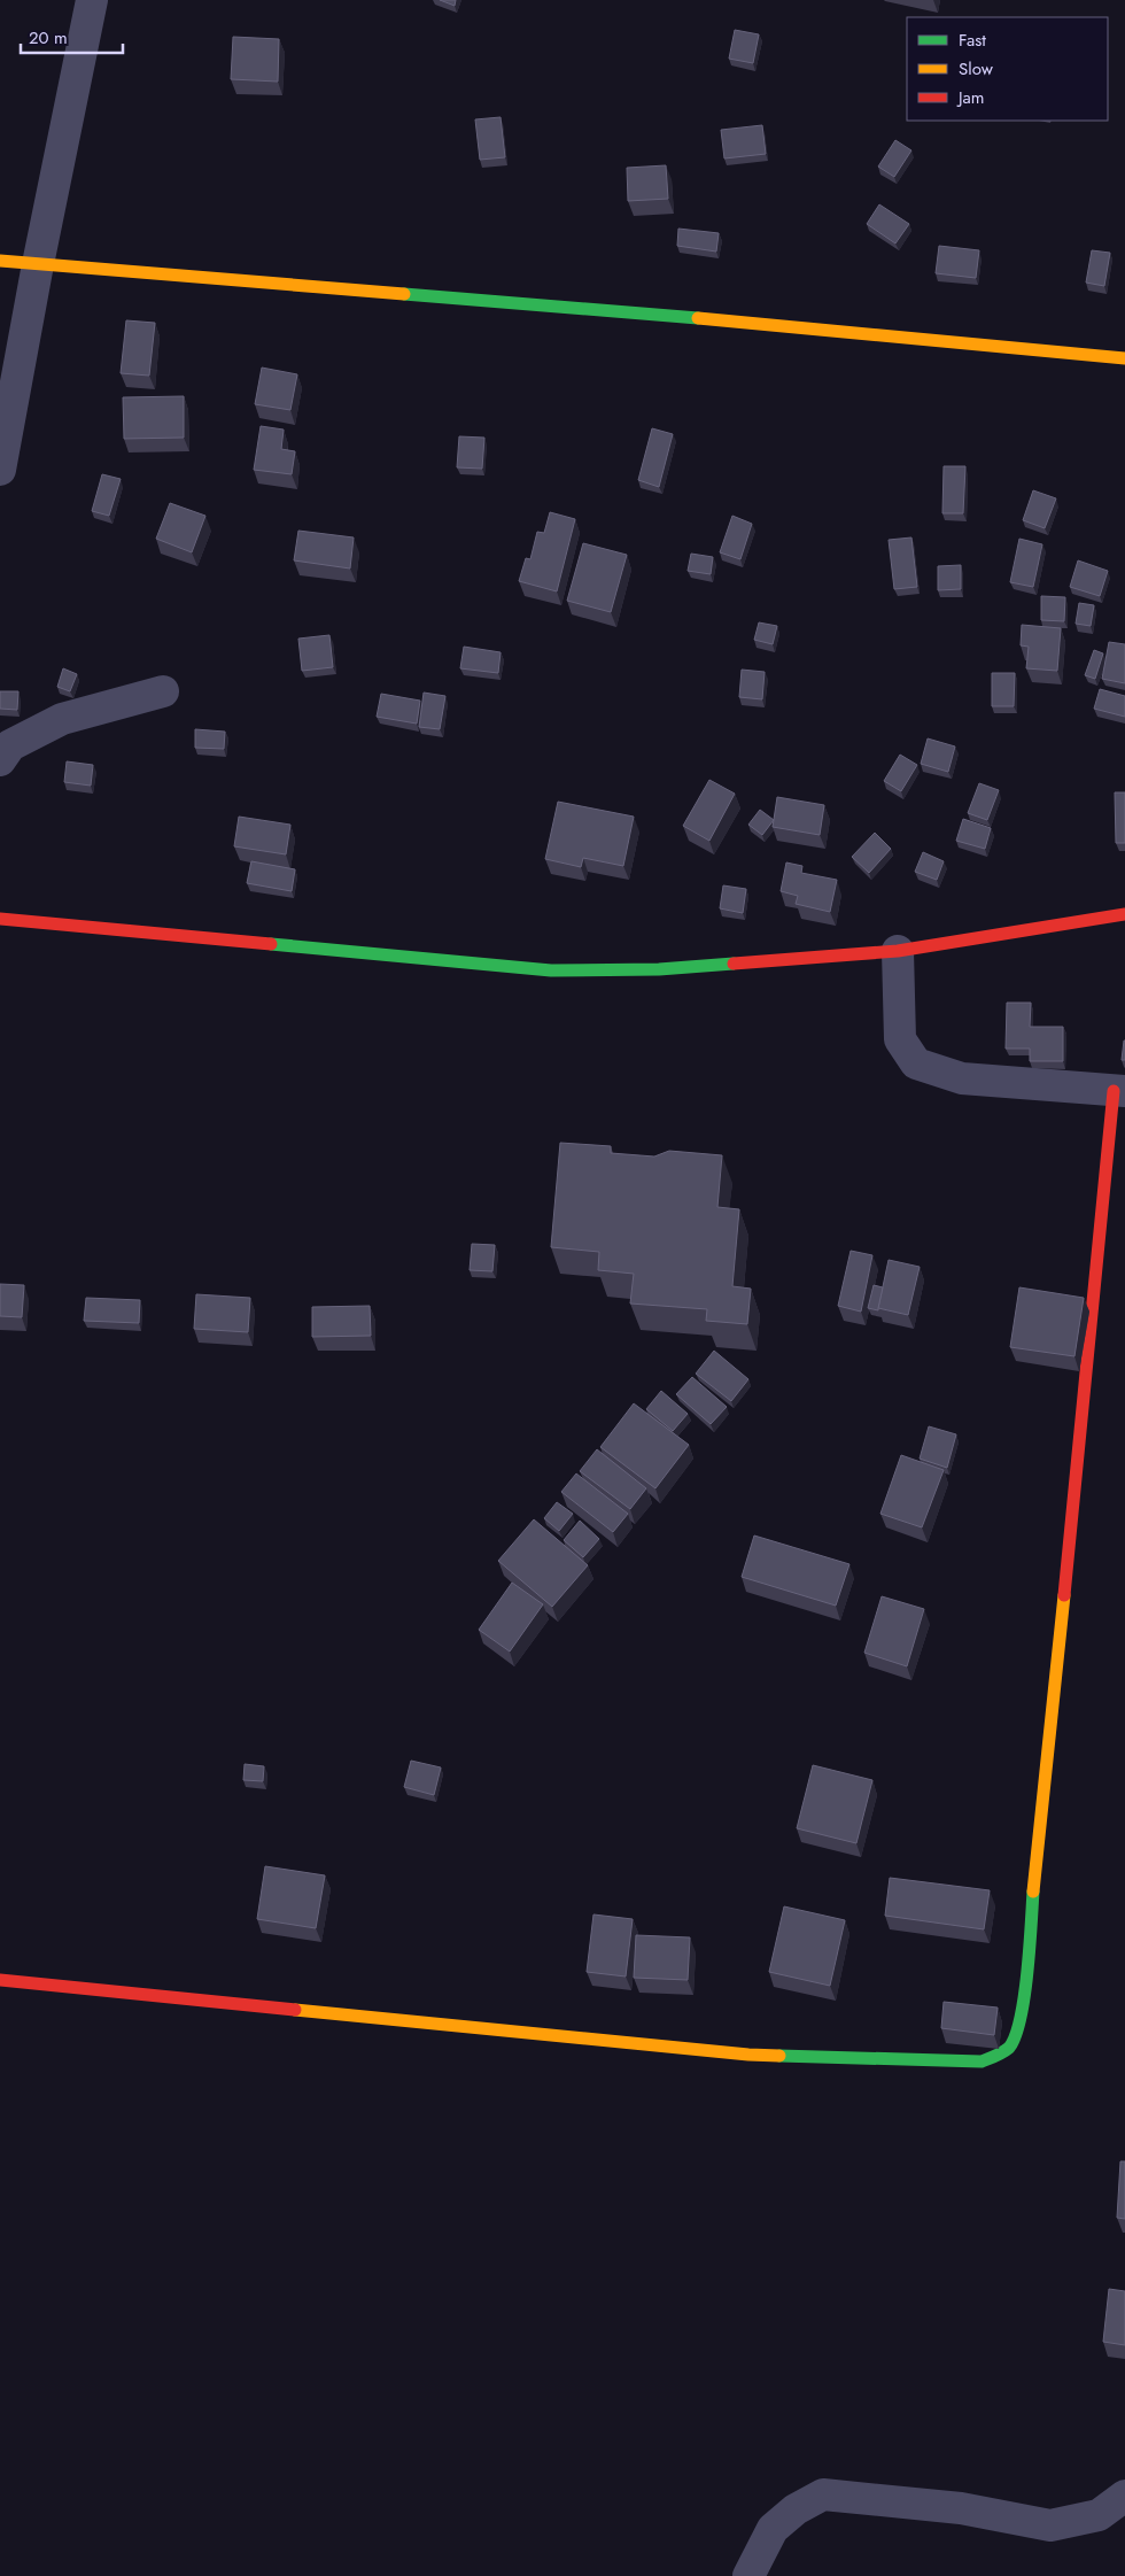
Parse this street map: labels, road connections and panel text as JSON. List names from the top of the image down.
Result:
{
  "legend": ["Fast", "Slow", "Jam"],
  "scale_bar": "20 m"
}
